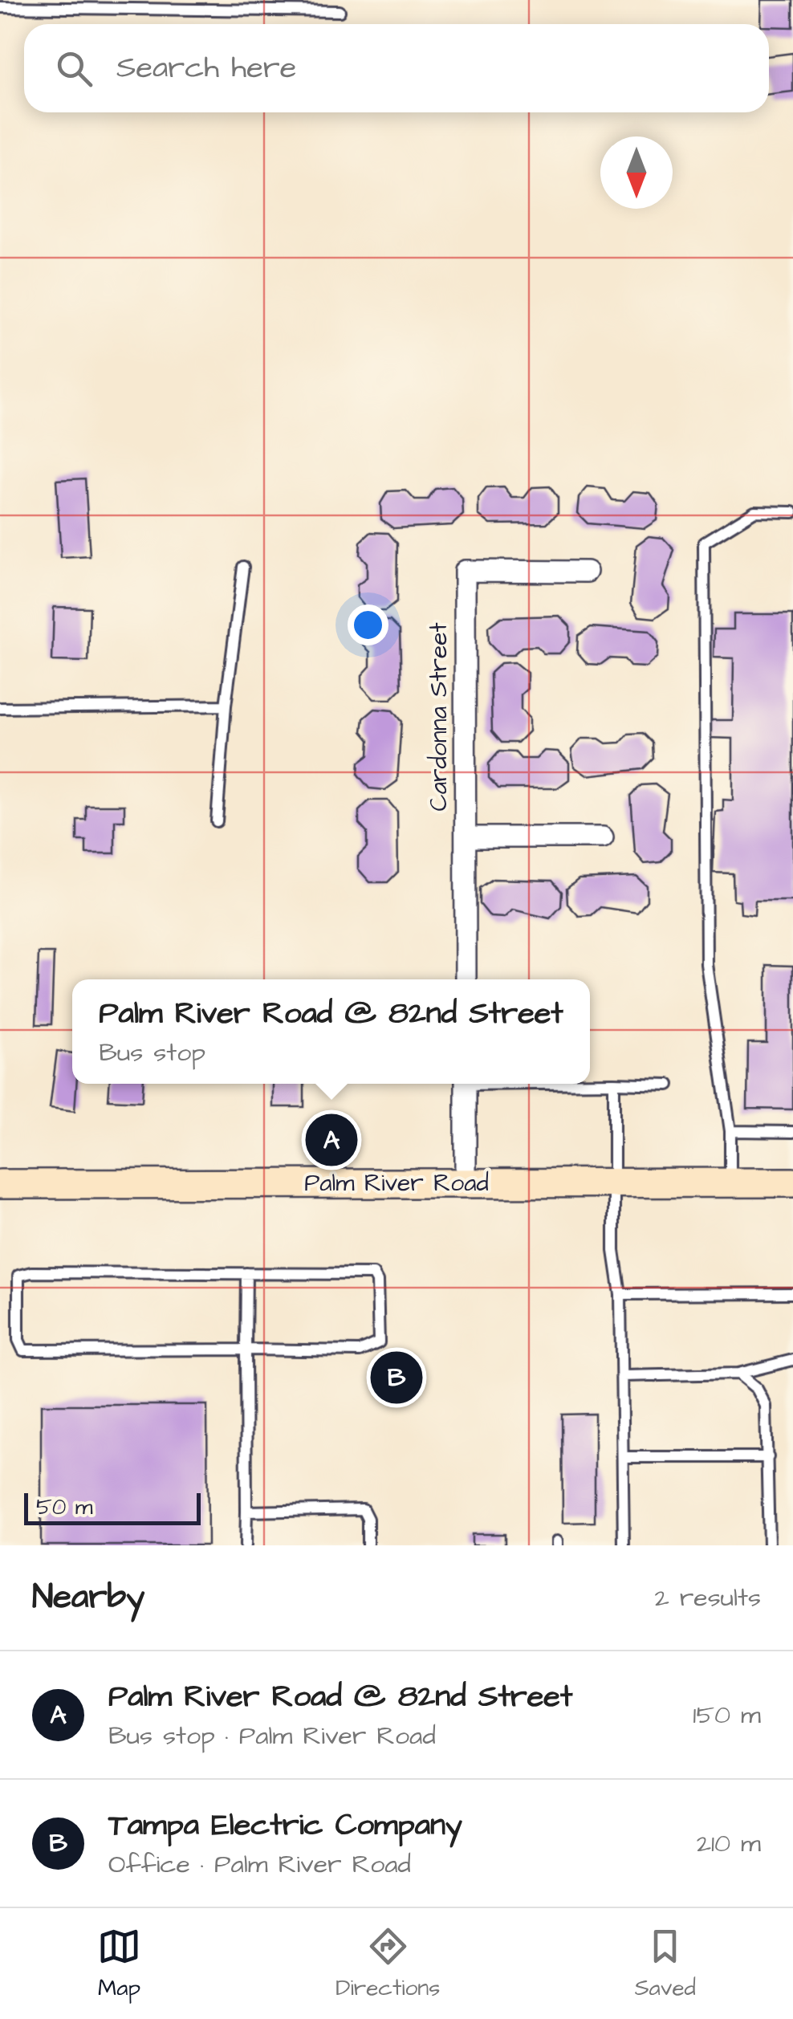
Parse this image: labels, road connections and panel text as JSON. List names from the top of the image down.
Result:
{
  "streets": {
    "street": ["Cardonna Street", "Palm River Road"]
  },
  "scale_bar": "50 m",
  "north": "bottom",
  "page": {
    "search": "Search here",
    "popup": ["Palm River Road @ 82nd Street", "Bus stop"],
    "pins": ["A", "B"],
    "scale": "50 m",
    "heading": ["Nearby", "2 results"],
    "list": [
      {
        "mark": "A",
        "name": "Palm River Road @ 82nd Street",
        "note": "Bus stop · Palm River Road",
        "value": "150 m"
      },
      {
        "mark": "B",
        "name": "Tampa Electric Company",
        "note": "Office · Palm River Road",
        "value": "210 m"
      }
    ],
    "nav": ["Map", "Directions", "Saved"]
  }
}
